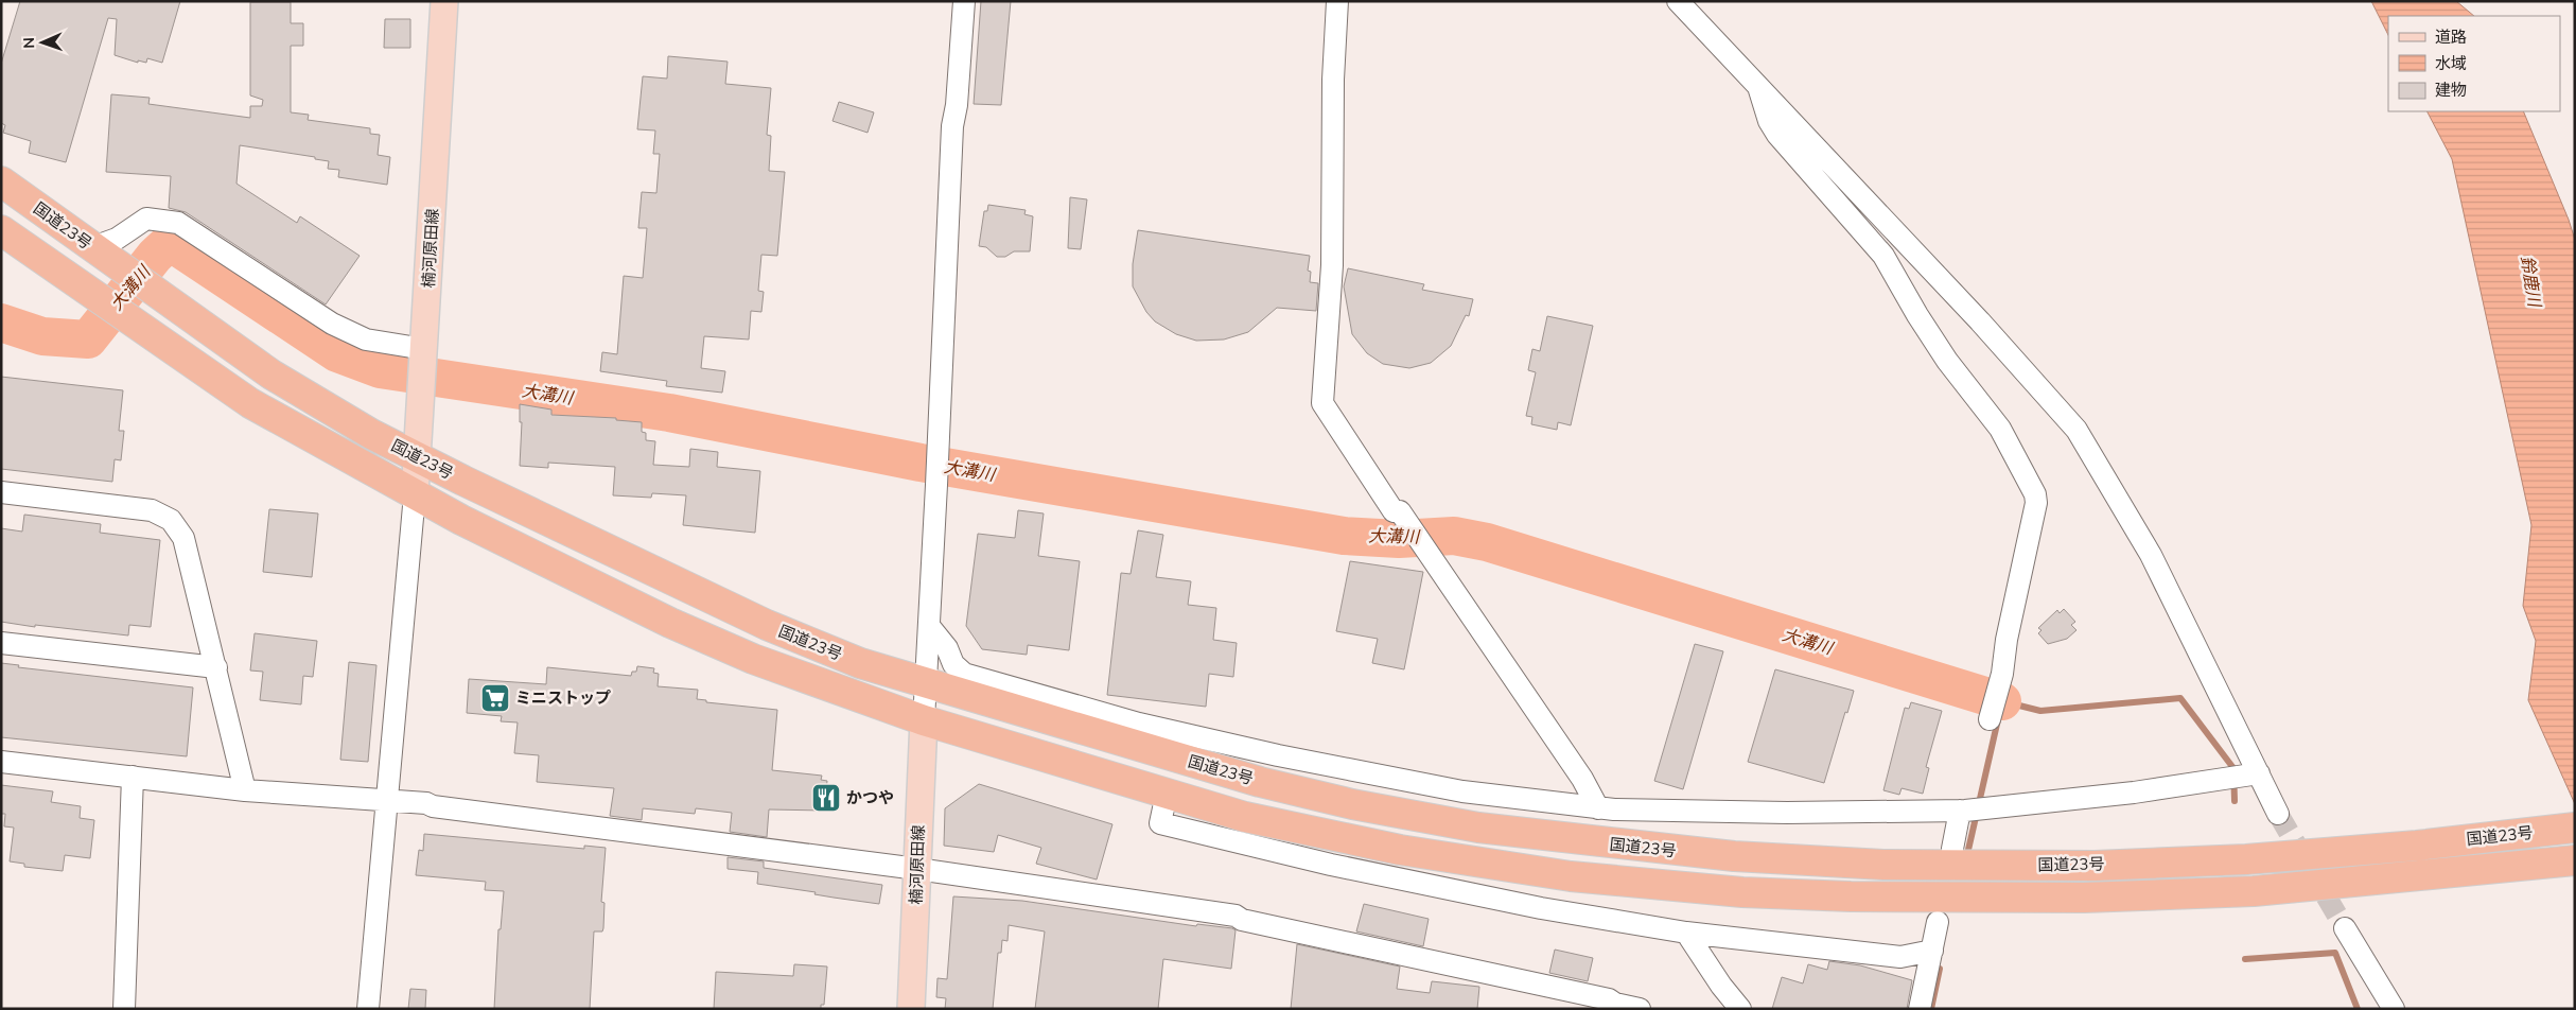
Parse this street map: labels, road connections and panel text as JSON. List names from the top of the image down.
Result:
{
  "streets": {
    "highway": ["国道23号"],
    "main road": ["楠河原田線"]
  },
  "crossings": [
    ["国道23号", "楠河原田線"]
  ],
  "water": ["鈴鹿川", "大溝川"],
  "places": {
    "supermarket": ["ミニストップ"],
    "restaurant": ["かつや"]
  },
  "legend": ["道路", "水域", "建物"],
  "north": "left"
}
